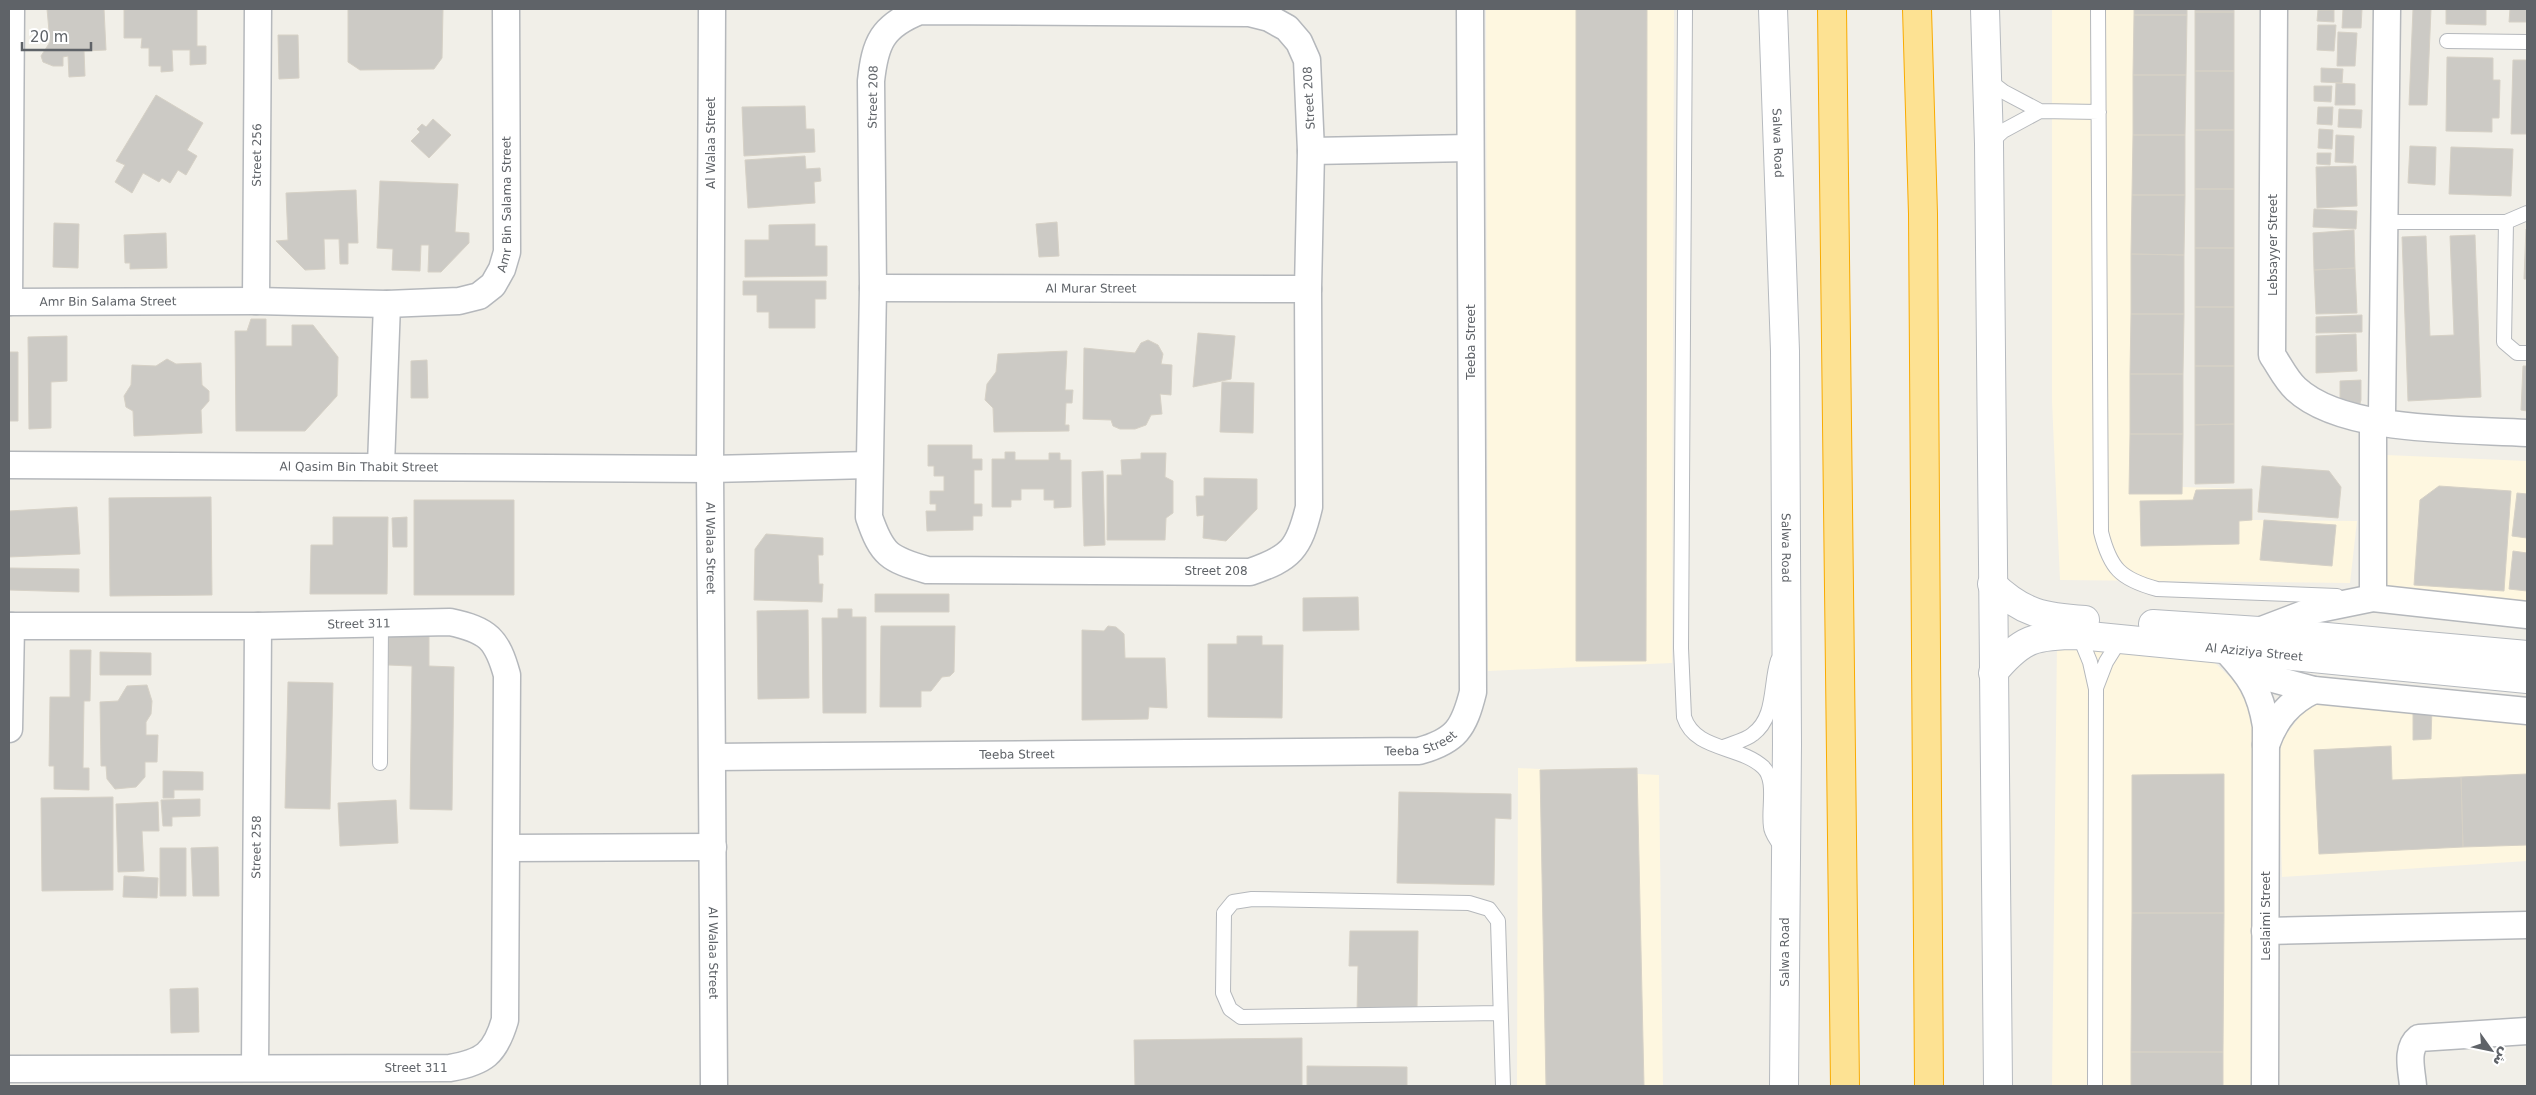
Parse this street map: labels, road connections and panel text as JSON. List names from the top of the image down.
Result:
{
  "streets": {
    "main road": ["Salwa Road", "Al Aziziya Street"],
    "street": [
      "Street 208",
      "Al Walaa Street",
      "Street 256",
      "Amr Bin Salama Street",
      "Lebsayyer Street",
      "Al Murar Street",
      "Teeba Street",
      "Al Qasim Bin Thabit Street",
      "Street 311",
      "Street 258",
      "Leslaimi Street"
    ]
  },
  "crossings": [
    ["Street 208", "Al Murar Street"],
    ["Al Walaa Street", "Teeba Street"],
    ["Al Walaa Street", "Al Qasim Bin Thabit Street"],
    ["Street 256", "Amr Bin Salama Street"],
    ["Street 311", "Street 258"],
    ["Al Aziziya Street", "Leslaimi Street"]
  ],
  "scale_bar": "20 m",
  "north": "bottom right"
}
